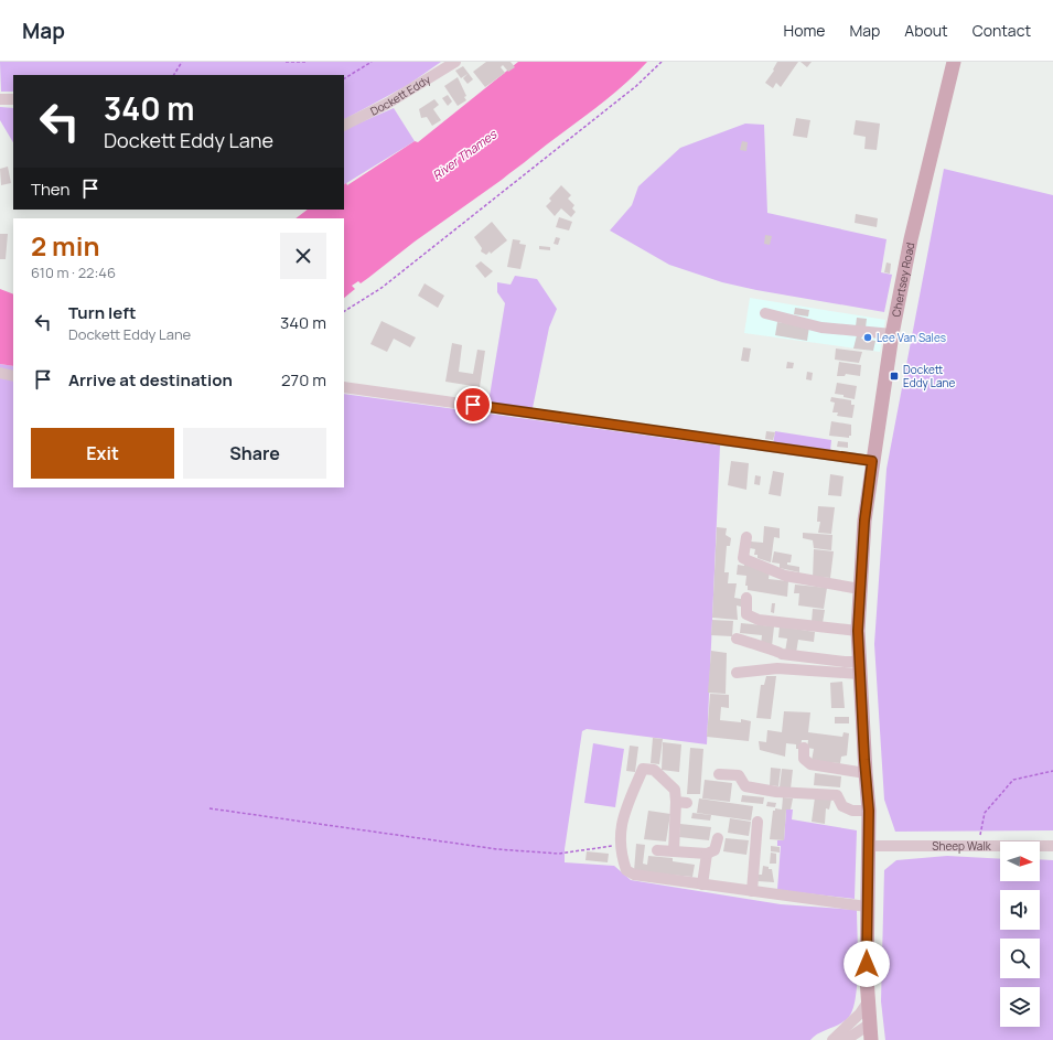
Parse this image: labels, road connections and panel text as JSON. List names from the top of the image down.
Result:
{
  "streets": {
    "main road": ["Chertsey Road"],
    "street": ["Dockett Eddy", "Sheep Walk"]
  },
  "crossings": [
    ["Chertsey Road", "Sheep Walk"]
  ],
  "water": ["River Thames"],
  "places": {
    "other": ["Lee Van Sales"],
    "transit": ["Dockett Eddy Lane"]
  },
  "north": "right",
  "page": {
    "header": "Map",
    "nav": [
      "Home",
      "Map",
      "About",
      "Contact"
    ],
    "turn": ["340 m", "Dockett Eddy Lane"],
    "then": "Then",
    "heading": ["2 min", "610 m · 22:46"],
    "list": [
      {
        "name": "Turn left",
        "note": "Dockett Eddy Lane",
        "value": "340 m"
      },
      {
        "name": "Arrive at destination",
        "value": "270 m"
      }
    ],
    "buttons": ["Exit", "Share"]
  }
}
